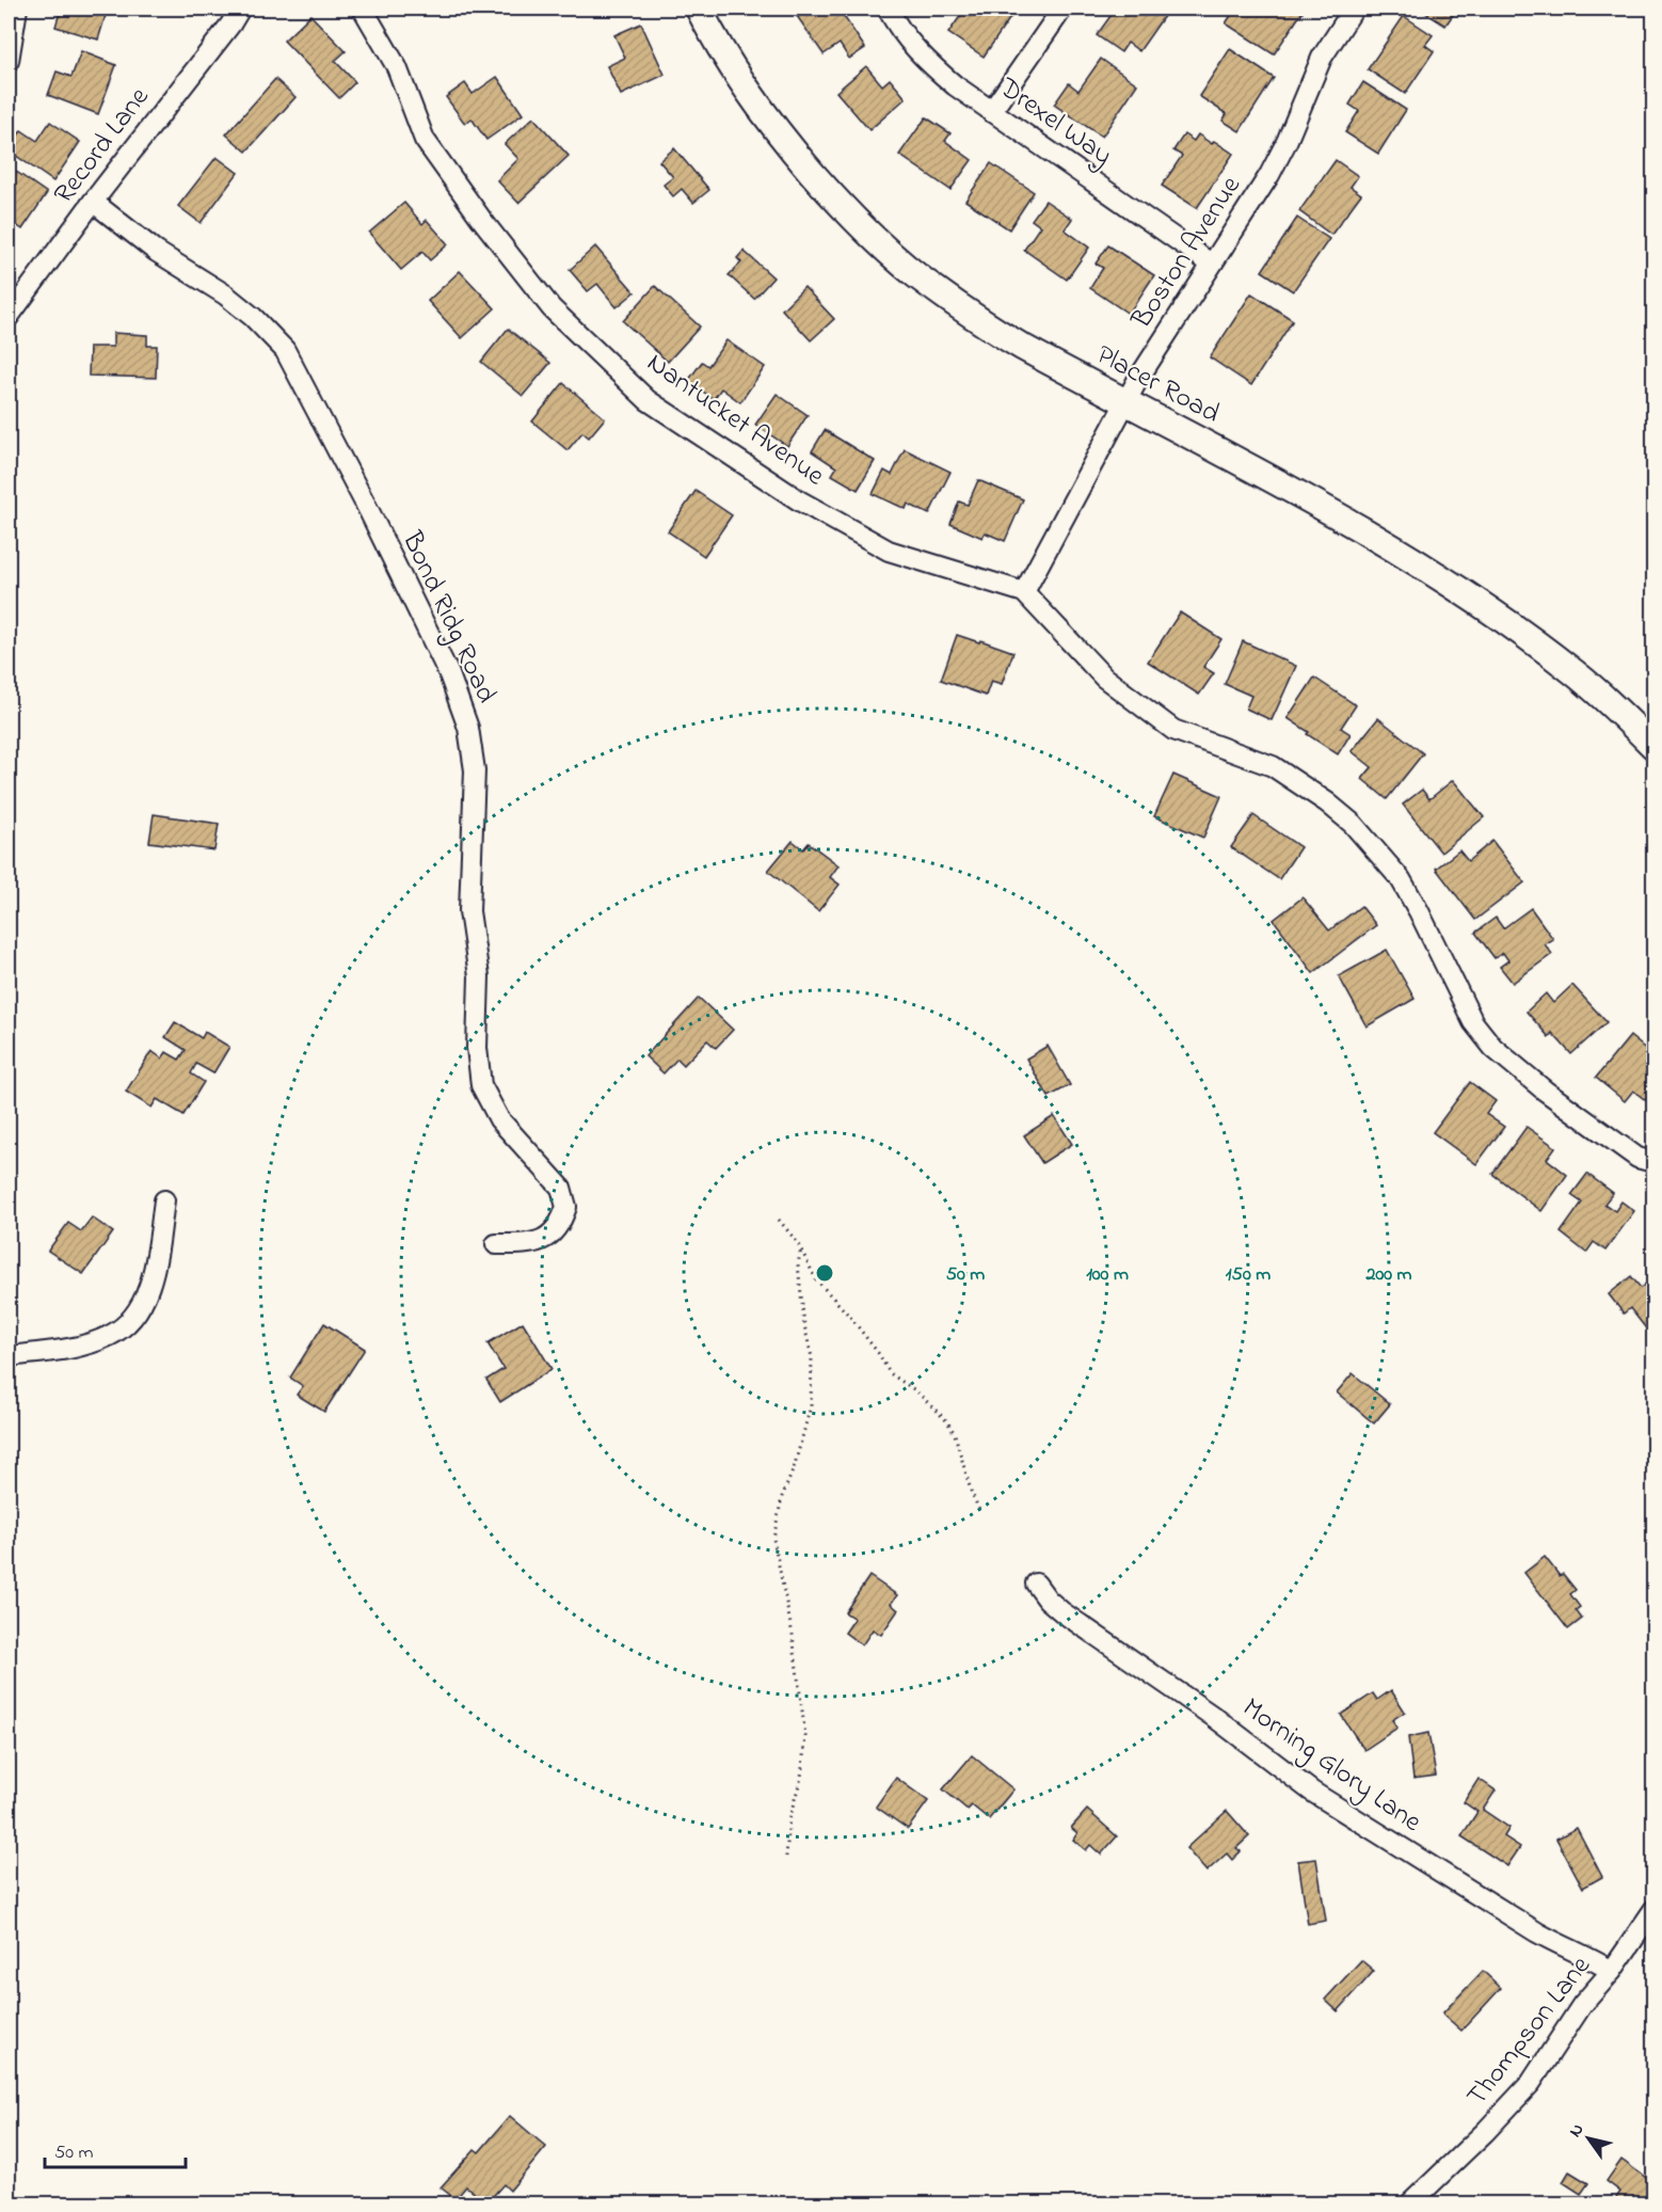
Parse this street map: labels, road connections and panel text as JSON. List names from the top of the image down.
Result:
{
  "streets": {
    "main road": ["Placer Road"],
    "street": [
      "Drexel Way",
      "Record Lane",
      "Boston Avenue",
      "Nantucket Avenue",
      "Bond Ridg Road",
      "Morning Glory Lane",
      "Thompson Lane"
    ]
  },
  "crossings": [
    ["Drexel Way", "Boston Avenue"],
    ["Record Lane", "Bond Ridg Road"],
    ["Boston Avenue", "Placer Road"],
    ["Boston Avenue", "Nantucket Avenue"],
    ["Morning Glory Lane", "Thompson Lane"]
  ],
  "scale_bar": "50 m",
  "north": "top left",
  "rings": [
    "50 m",
    "100 m",
    "150 m",
    "200 m"
  ]
}
